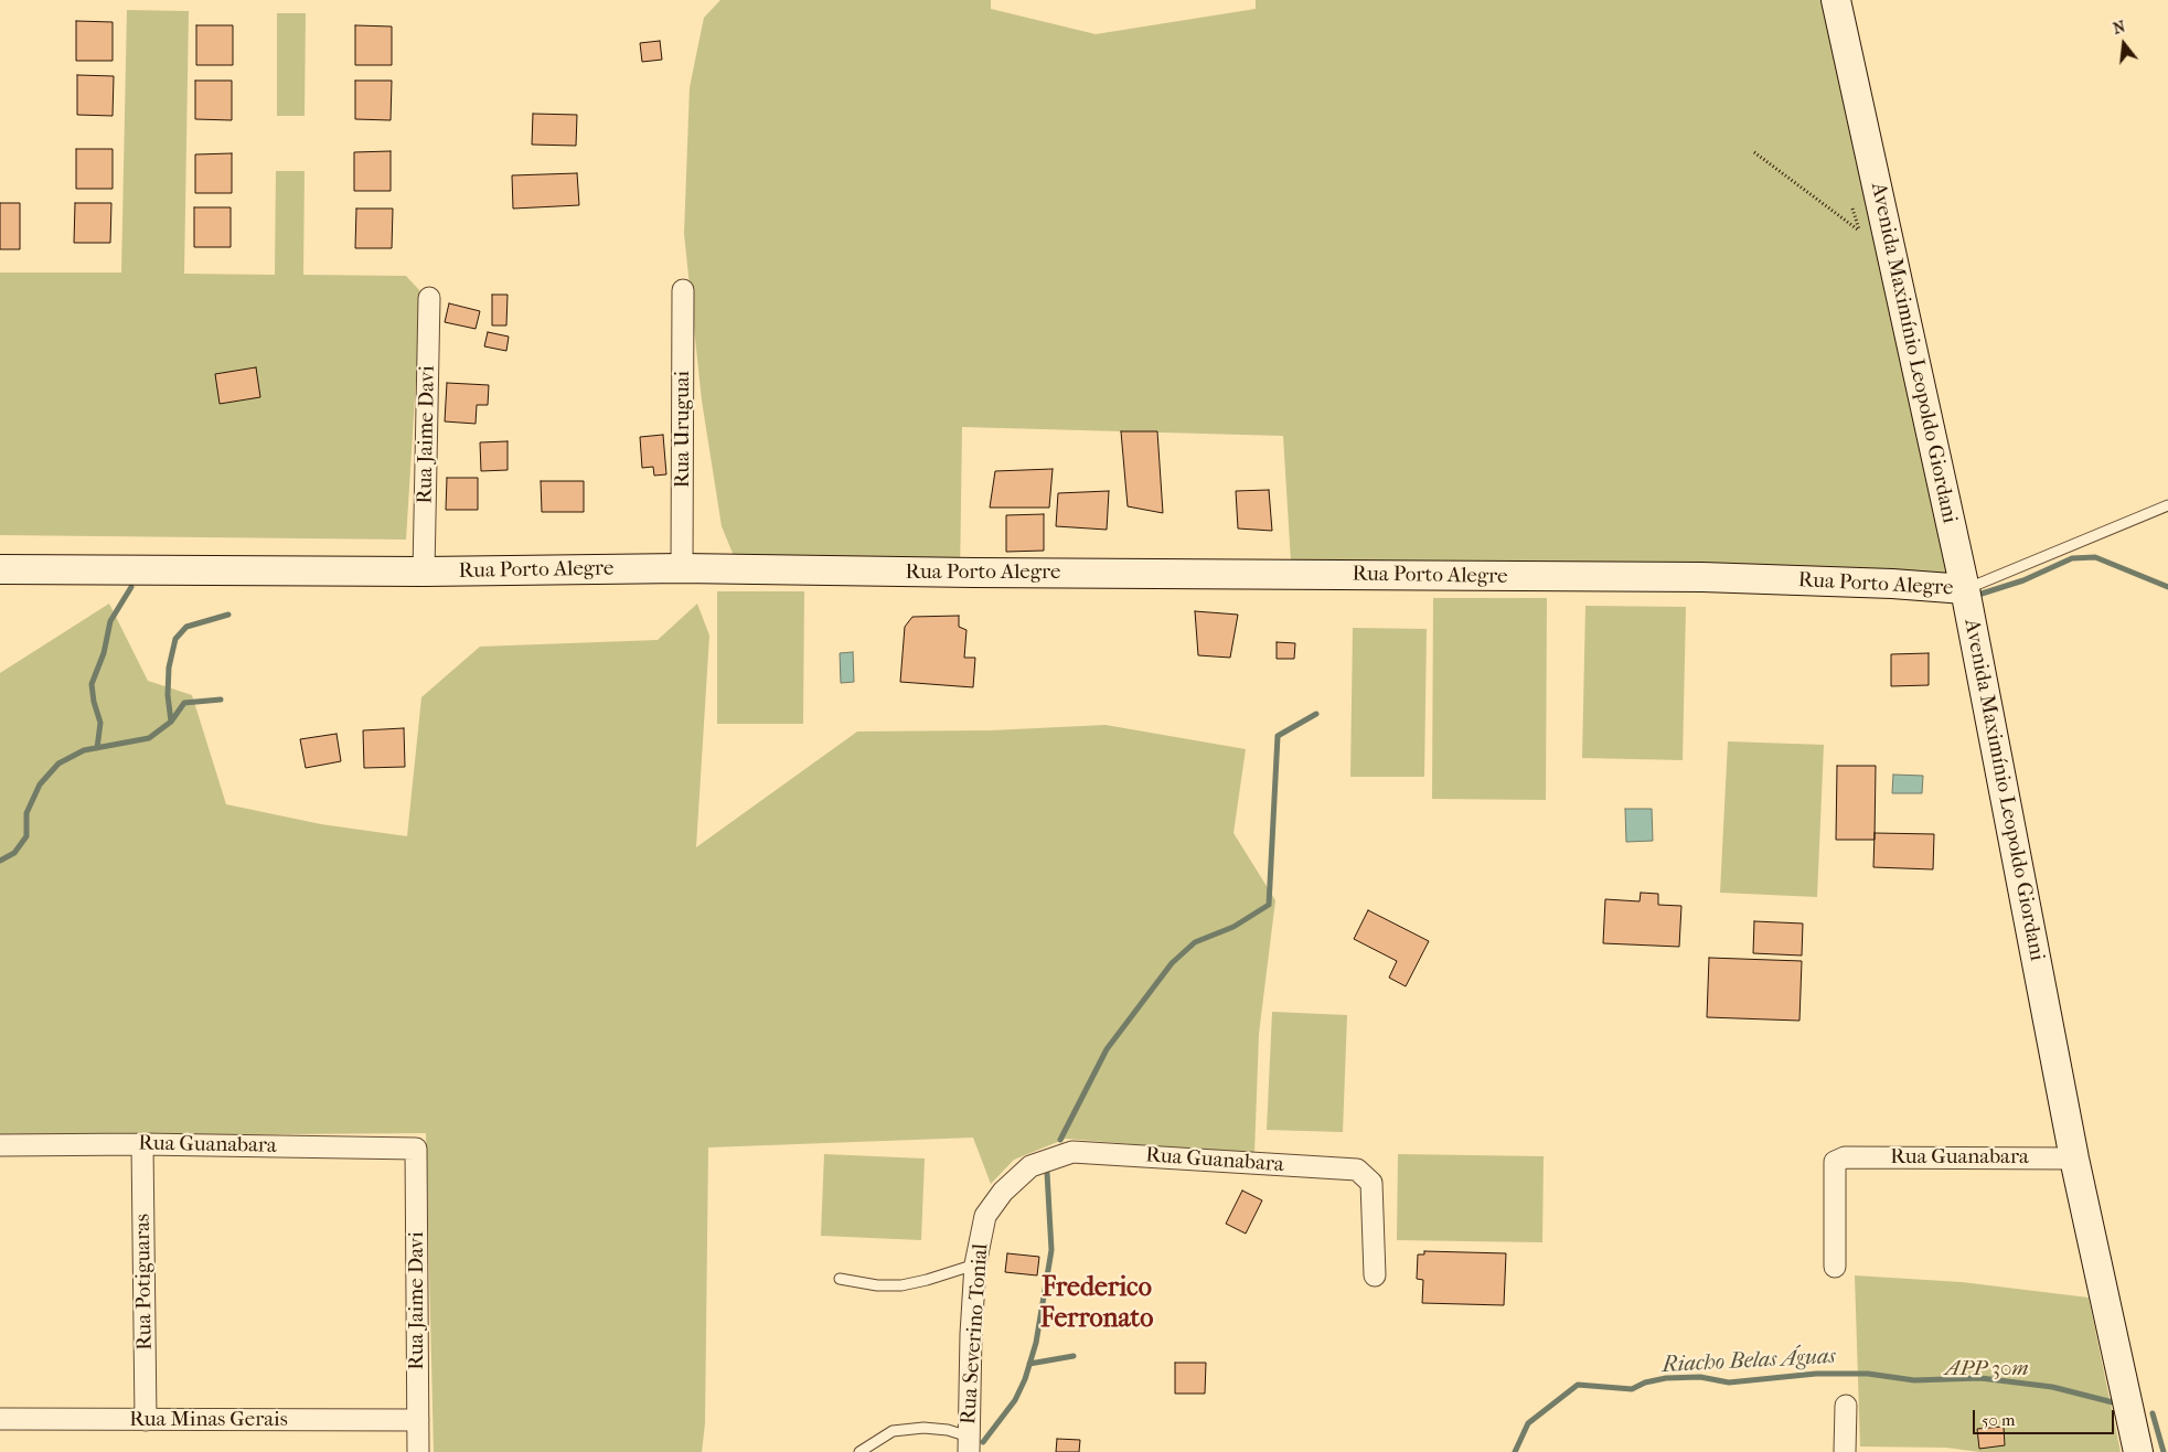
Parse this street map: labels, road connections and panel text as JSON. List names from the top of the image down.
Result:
{
  "streets": {
    "street": [
      "Avenida Maximínio Leopoldo Giordani",
      "Rua Uruguai",
      "Rua Jaime Davi",
      "Rua Porto Alegre",
      "Rua Guanabara",
      "Rua Potiguaras",
      "Rua Severino Tonial",
      "Rua Minas Gerais"
    ]
  },
  "crossings": [
    ["Avenida Maximínio Leopoldo Giordani", "Rua Porto Alegre"],
    ["Avenida Maximínio Leopoldo Giordani", "Rua Guanabara"],
    ["Rua Uruguai", "Rua Porto Alegre"],
    ["Rua Jaime Davi", "Rua Porto Alegre"],
    ["Rua Jaime Davi", "Rua Guanabara"],
    ["Rua Jaime Davi", "Rua Minas Gerais"],
    ["Rua Guanabara", "Rua Potiguaras"],
    ["Rua Guanabara", "Rua Severino Tonial"],
    ["Rua Potiguaras", "Rua Minas Gerais"]
  ],
  "districts": ["Frederico Ferronato"],
  "water": ["Riacho Belas Águas"],
  "parks": ["APP 30m"],
  "scale_bar": "50 m",
  "north": "top"
}
